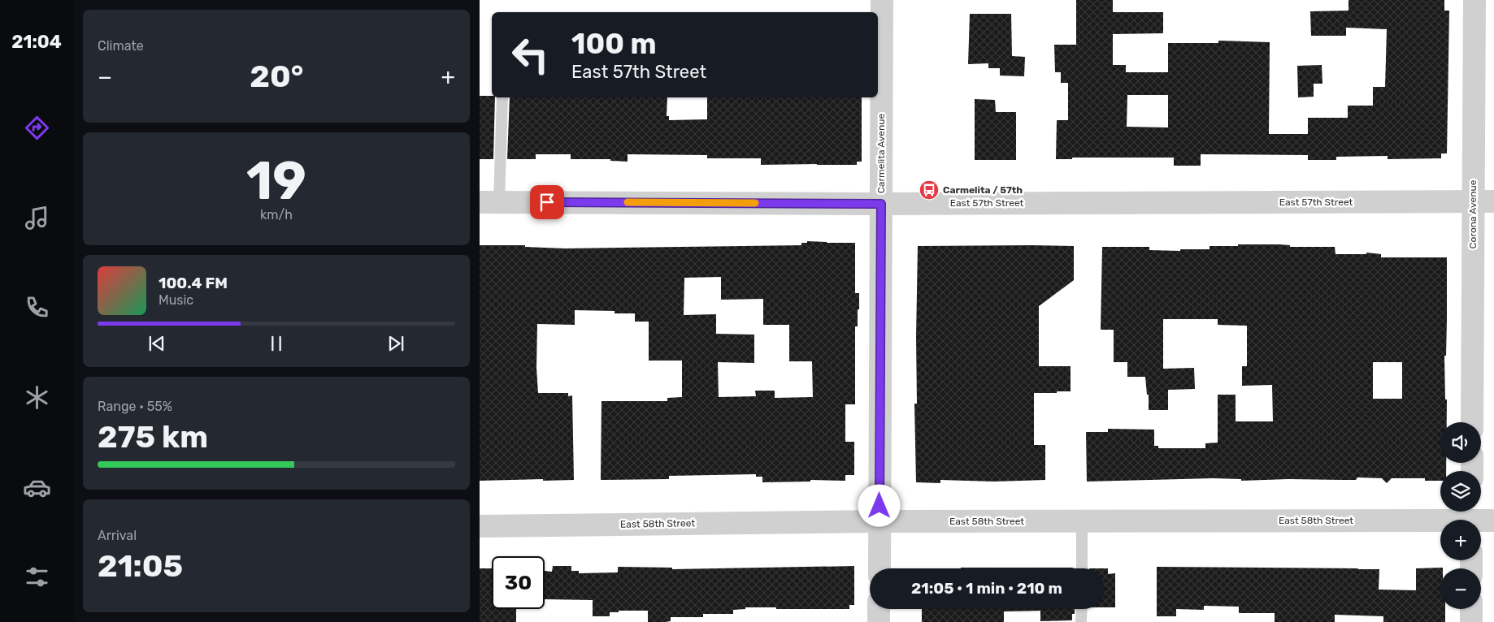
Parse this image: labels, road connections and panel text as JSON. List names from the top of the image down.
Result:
{
  "streets": {
    "street": [
      "Carmelita Avenue",
      "East 57th Street",
      "Corona Avenue",
      "East 58th Street"
    ]
  },
  "crossings": [
    ["Carmelita Avenue", "East 57th Street"],
    ["Carmelita Avenue", "East 58th Street"],
    ["East 57th Street", "Corona Avenue"]
  ],
  "places": {
    "bus stop": ["Carmelita / 57th"]
  },
  "page": {
    "tabs": "21:04",
    "tile": [
      "Climate",
      ["19", "km/h"],
      ["Range · 55%", "275 km"],
      ["Arrival", "21:05"]
    ],
    "turn": ["100 m", "East 57th Street"],
    "heat": ["−", "20°", "+"],
    "song": ["100.4 FM", "Music"],
    "map_buttons": ["+", "−"],
    "limit": "30",
    "trip": "21:05 · 1 min · 210 m"
  }
}
